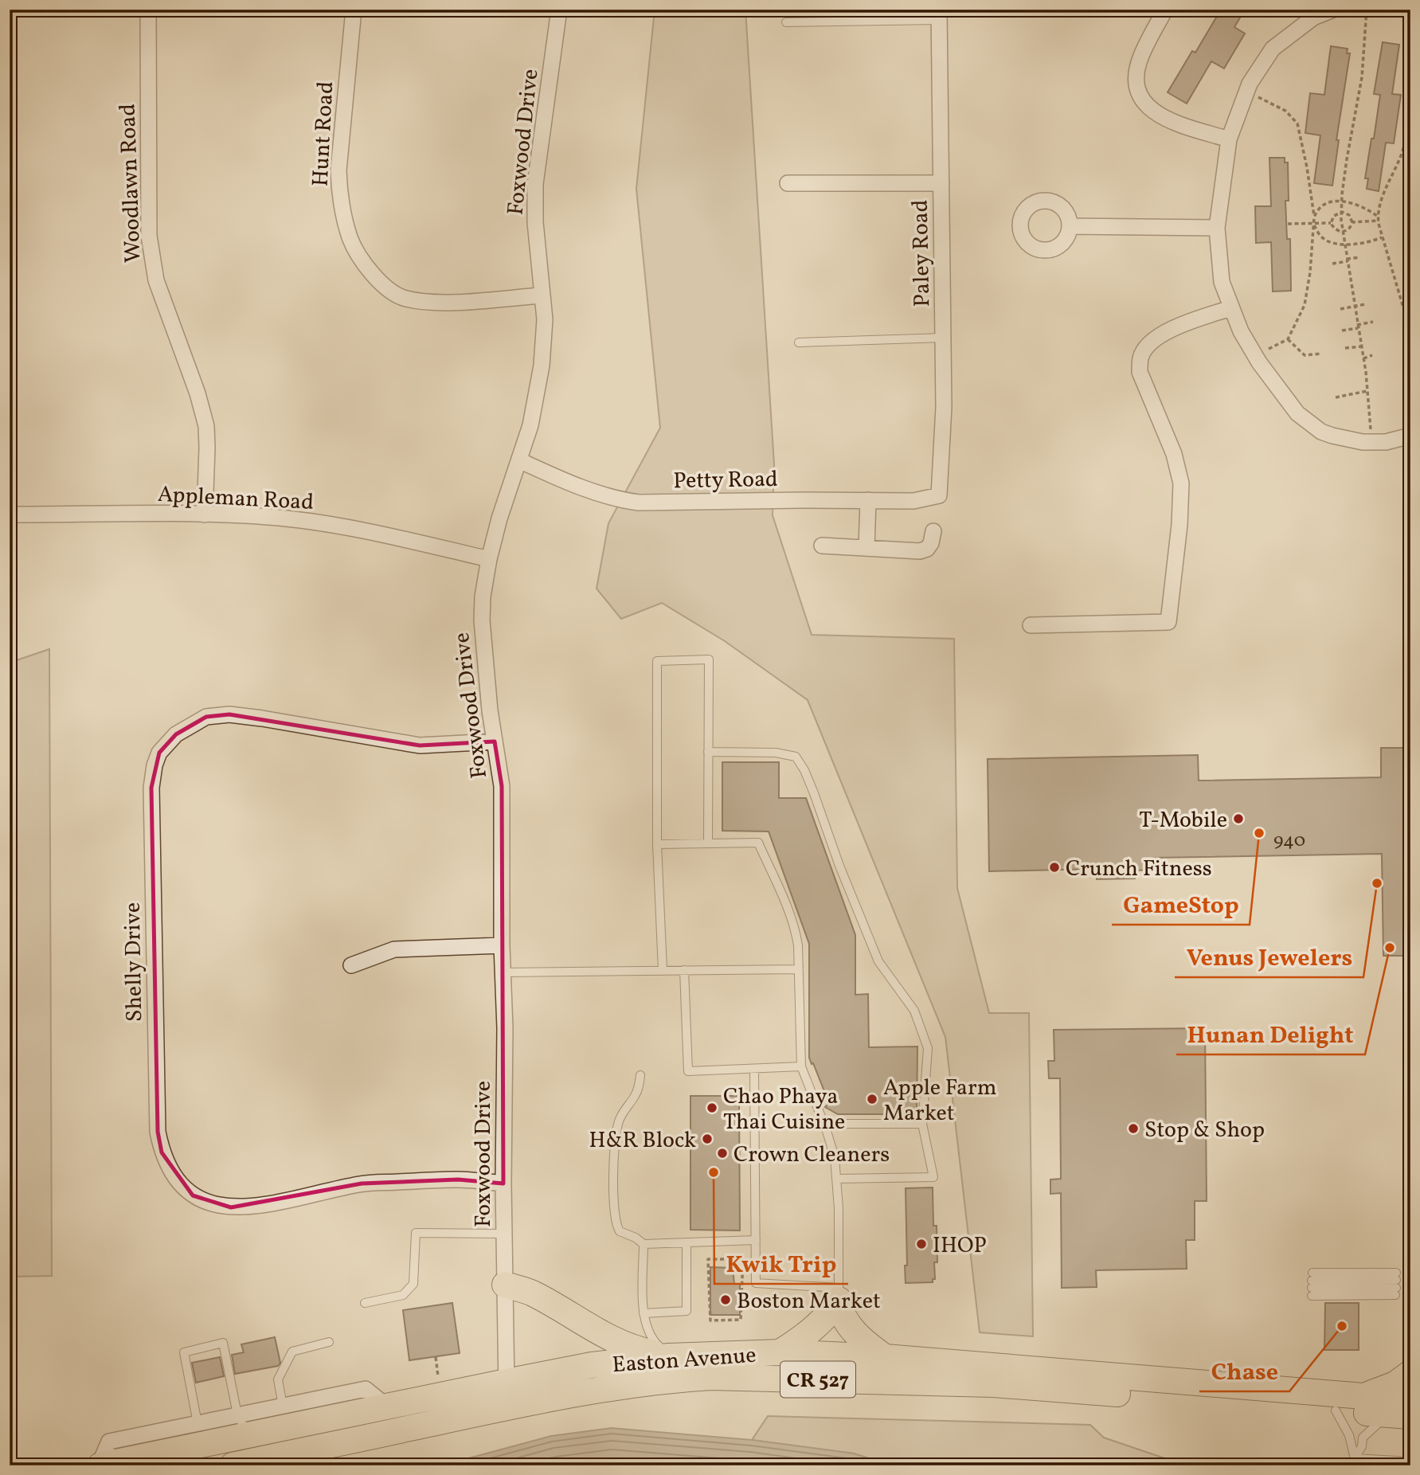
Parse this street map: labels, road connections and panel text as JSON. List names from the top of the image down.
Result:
{
  "streets": {
    "main road": ["Easton Avenue", "CR 527"],
    "street": [
      "Hunt Road",
      "Foxwood Drive",
      "Woodlawn Road",
      "Paley Road",
      "Petty Road",
      "Appleman Road",
      "Shelly Drive"
    ]
  },
  "crossings": [
    ["Hunt Road", "Foxwood Drive"],
    ["Foxwood Drive", "Petty Road"],
    ["Foxwood Drive", "Appleman Road"],
    ["Foxwood Drive", "Shelly Drive"],
    ["Foxwood Drive", "Easton Avenue"],
    ["Woodlawn Road", "Appleman Road"],
    ["Paley Road", "Petty Road"]
  ],
  "places": [
    "T-Mobile",
    "GameStop",
    "Crunch Fitness",
    "Venus Jewelers",
    "Hunan Delight",
    "Apple Farm Market",
    "Chao Phaya Thai Cuisine",
    "Stop & Shop",
    "H&R Block",
    "Crown Cleaners",
    "Kwik Trip",
    "IHOP",
    "Boston Market",
    "Chase"
  ],
  "house_numbers": ["940"]
}
